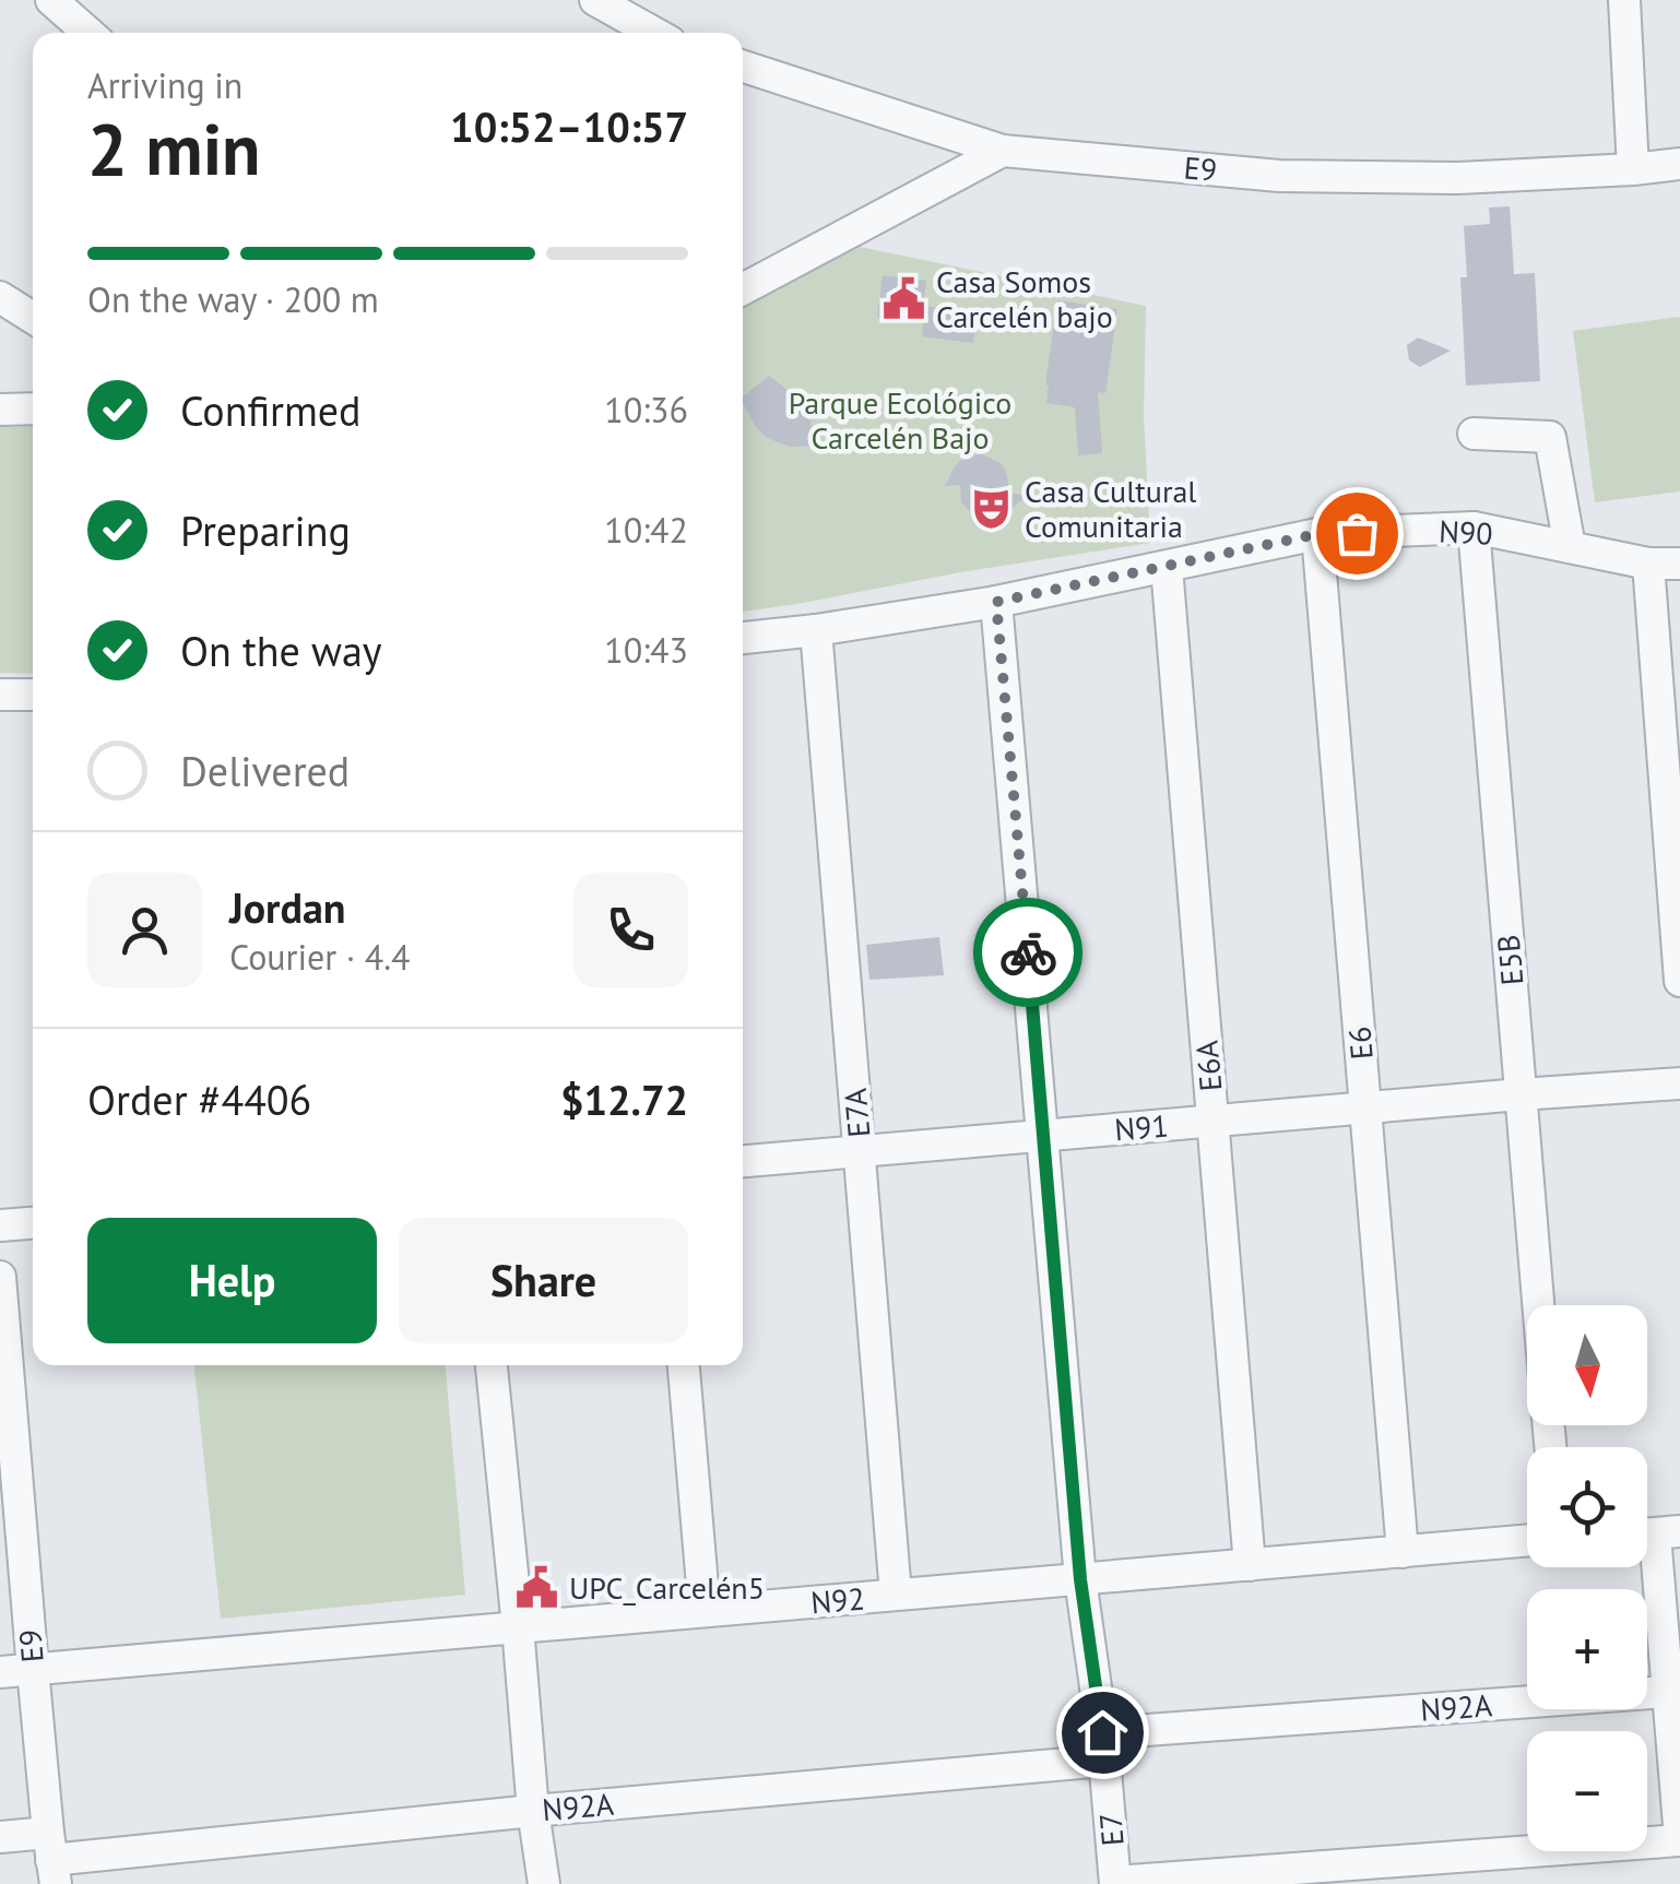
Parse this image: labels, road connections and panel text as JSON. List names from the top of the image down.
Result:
{
  "streets": {
    "street": [
      "E9",
      "N90",
      "E5B",
      "E6",
      "E6A",
      "E7A",
      "N91",
      "N92",
      "N92A",
      "E7"
    ]
  },
  "crossings": [
    ["E9", "N92"],
    ["E9", "N92A"],
    ["N90", "E5B"],
    ["N90", "E6"],
    ["N90", "E6A"],
    ["N90", "E7A"],
    ["N90", "E7"],
    ["E5B", "N91"],
    ["E6", "N91"],
    ["E6", "N92"],
    ["E6A", "N91"],
    ["E6A", "N92"],
    ["E7A", "N91"],
    ["E7A", "N92"],
    ["N91", "E7"],
    ["N92", "E7"],
    ["N92A", "E7"]
  ],
  "parks": ["Parque Ecológico Carcelén Bajo"],
  "places": {
    "public building": ["Casa Somos Carcelén bajo", "UPC_Carcelén5"],
    "theatre": ["Casa Cultural Comunitaria"]
  },
  "north": "bottom",
  "page": {
    "heading": ["2 min", "Arriving in", "10:52–10:57"],
    "panel": [
      "Jordan",
      "Courier · 4.4",
      "Order #4406",
      "$12.72"
    ],
    "bar": "On the way · 200 m",
    "list": [
      ["Confirmed", "10:36"],
      ["Preparing", "10:42"],
      ["On the way", "10:43"],
      "Delivered"
    ],
    "buttons": ["Help", "Share"],
    "map_buttons": ["+", "−"]
  }
}
